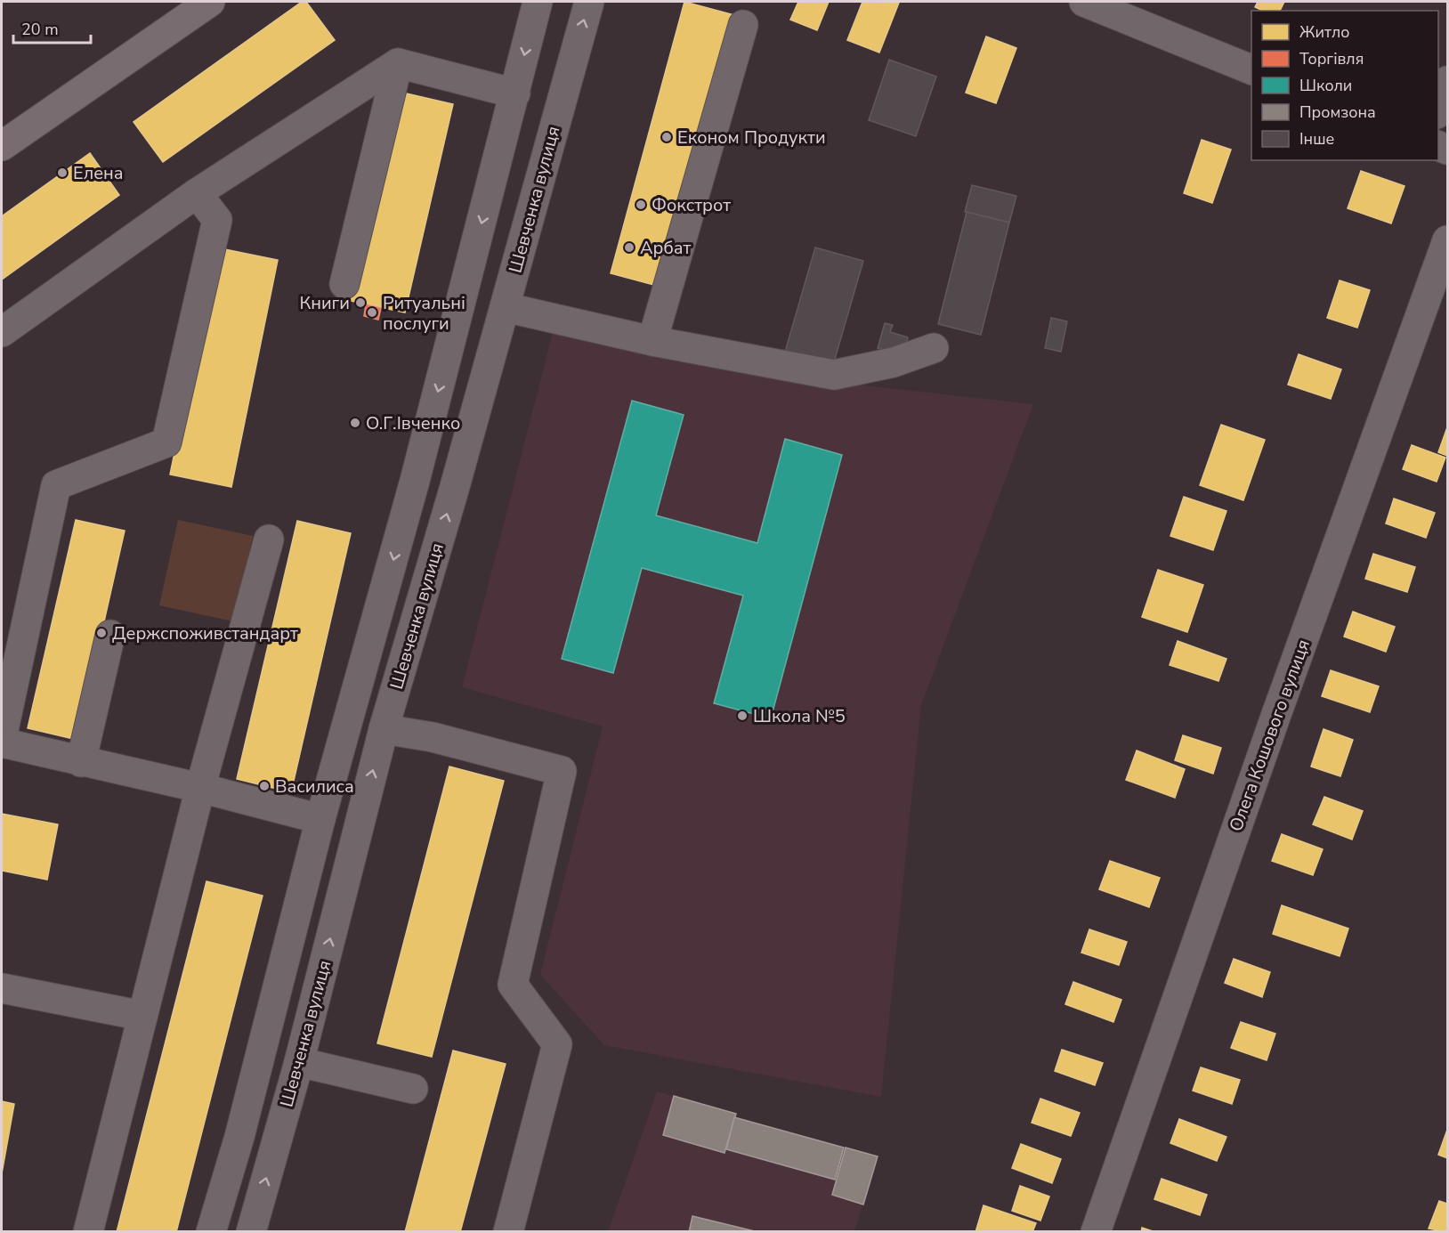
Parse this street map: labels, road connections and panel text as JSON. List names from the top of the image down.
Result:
{
  "streets": {
    "street": ["Шевченка вулиця", "Олега Кошового вулиця"]
  },
  "places": [
    "Економ Продукти",
    "Елена",
    "Фокстрот",
    "Арбат",
    "Книги",
    "Ритуальні послуги",
    "О.Г.Івченко",
    "Держспоживстандарт",
    "Школа №5",
    "Василиса"
  ],
  "legend": [
    "Житло",
    "Торгівля",
    "Школи",
    "Промзона",
    "Інше"
  ],
  "scale_bar": "20 m"
}
